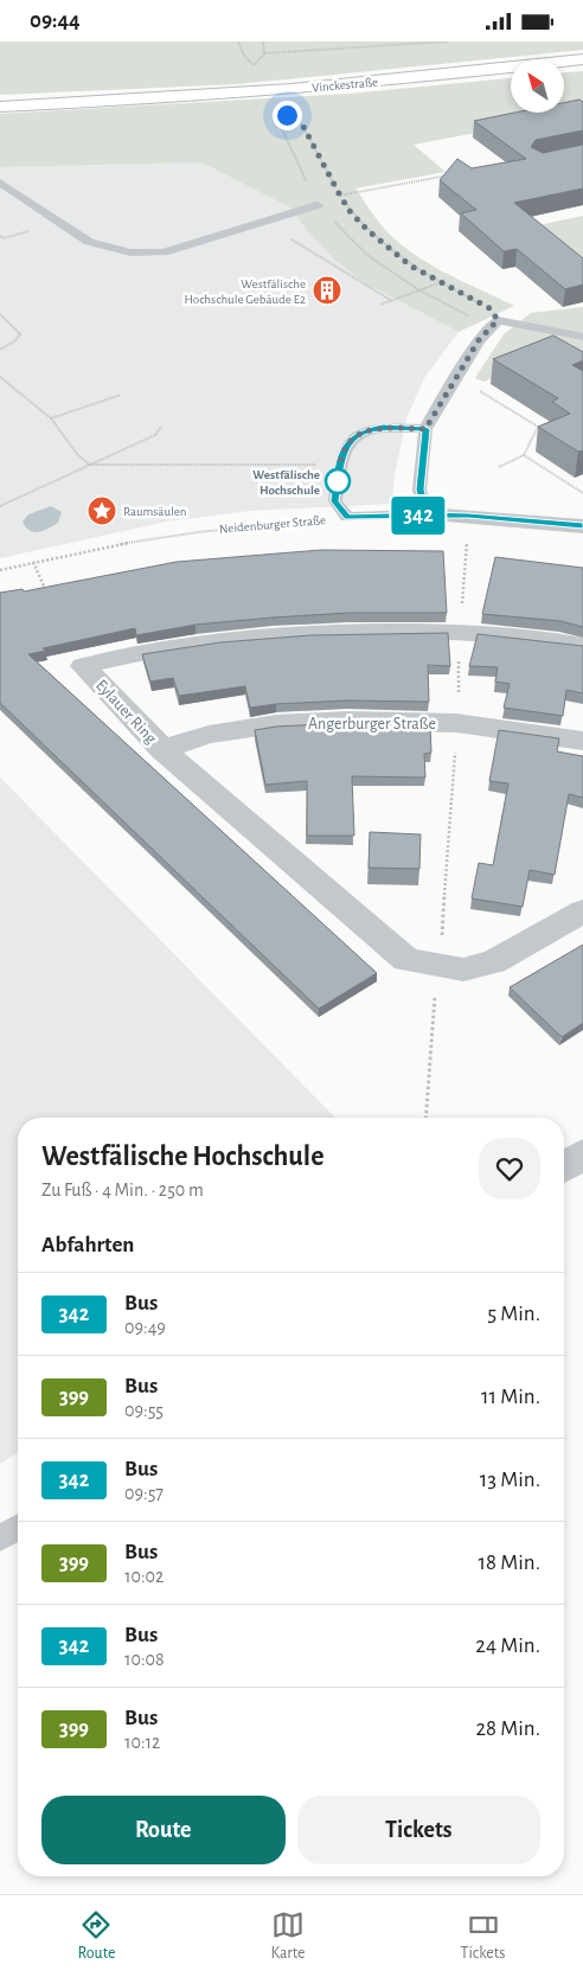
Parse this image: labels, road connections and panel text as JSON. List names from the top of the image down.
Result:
{
  "streets": {
    "main road": ["Vinckestraße"],
    "street": ["Neidenburger Straße", "Eylauer Ring", "Angerburger Straße"]
  },
  "crossings": [
    ["Eylauer Ring", "Angerburger Straße"]
  ],
  "places": {
    "building": ["Westfälische Hochschule Gebäude E2"],
    "other": ["Westfälische Hochschule"],
    "place": ["Raumsäulen"]
  },
  "lines": ["bus line 342"],
  "north": "top left",
  "page": {
    "status": "09:44",
    "on_map": "342",
    "heading": [
      ["Westfälische Hochschule", "Zu Fuß · 4 Min. · 250 m"],
      "Abfahrten"
    ],
    "list": [
      {
        "mark": "342",
        "name": "Bus",
        "note": "09:49",
        "value": "5 Min."
      },
      {
        "mark": "399",
        "name": "Bus",
        "note": "09:55",
        "value": "11 Min."
      },
      {
        "mark": "342",
        "name": "Bus",
        "note": "09:57",
        "value": "13 Min."
      },
      {
        "mark": "399",
        "name": "Bus",
        "note": "10:02",
        "value": "18 Min."
      },
      {
        "mark": "342",
        "name": "Bus",
        "note": "10:08",
        "value": "24 Min."
      },
      {
        "mark": "399",
        "name": "Bus",
        "note": "10:12",
        "value": "28 Min."
      }
    ],
    "buttons": ["Route", "Tickets"],
    "tabs": ["Route", "Karte", "Tickets"]
  }
}
